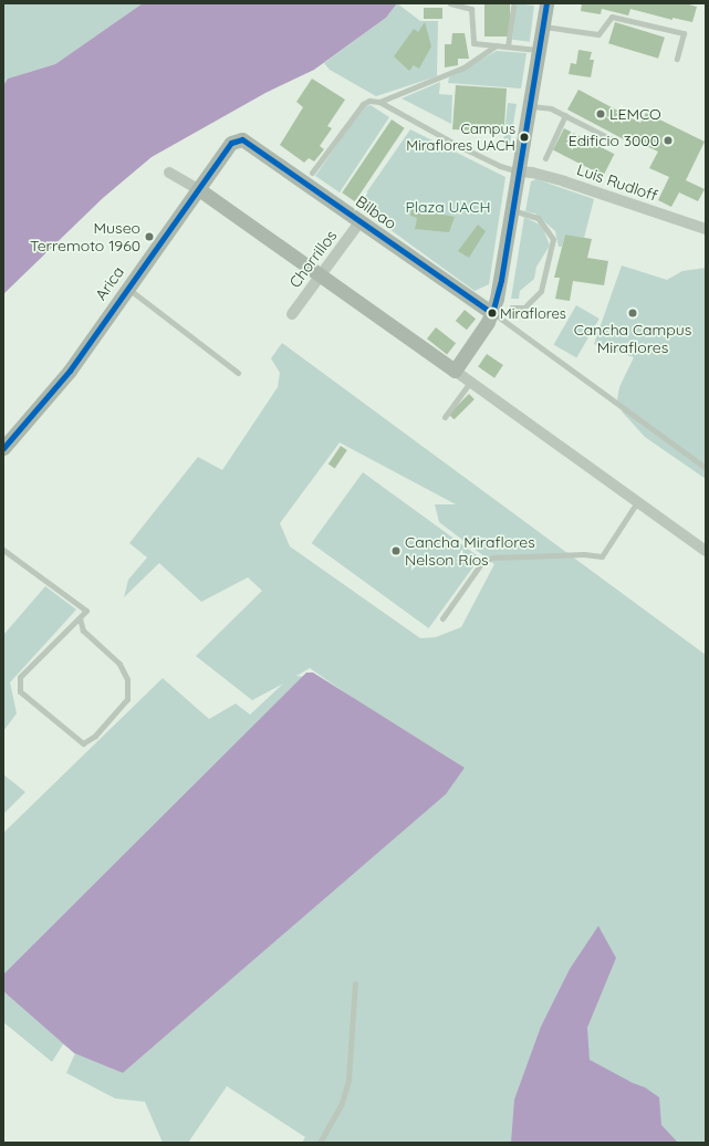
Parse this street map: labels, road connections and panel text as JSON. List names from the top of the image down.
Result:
{
  "streets": {
    "main road": ["Bilbao", "Arica"],
    "street": ["Luis Rudloff", "Chorrillos"]
  },
  "crossings": [
    ["Bilbao", "Chorrillos"],
    ["Bilbao", "Arica"]
  ],
  "parks": ["Plaza UACH"],
  "places": [
    "LEMCO",
    "Campus Miraflores UACH",
    "Edificio 3000",
    "Museo Terremoto 1960",
    "Miraflores",
    "Cancha Campus Miraflores",
    "Cancha Miraflores Nelson Ríos"
  ]
}
